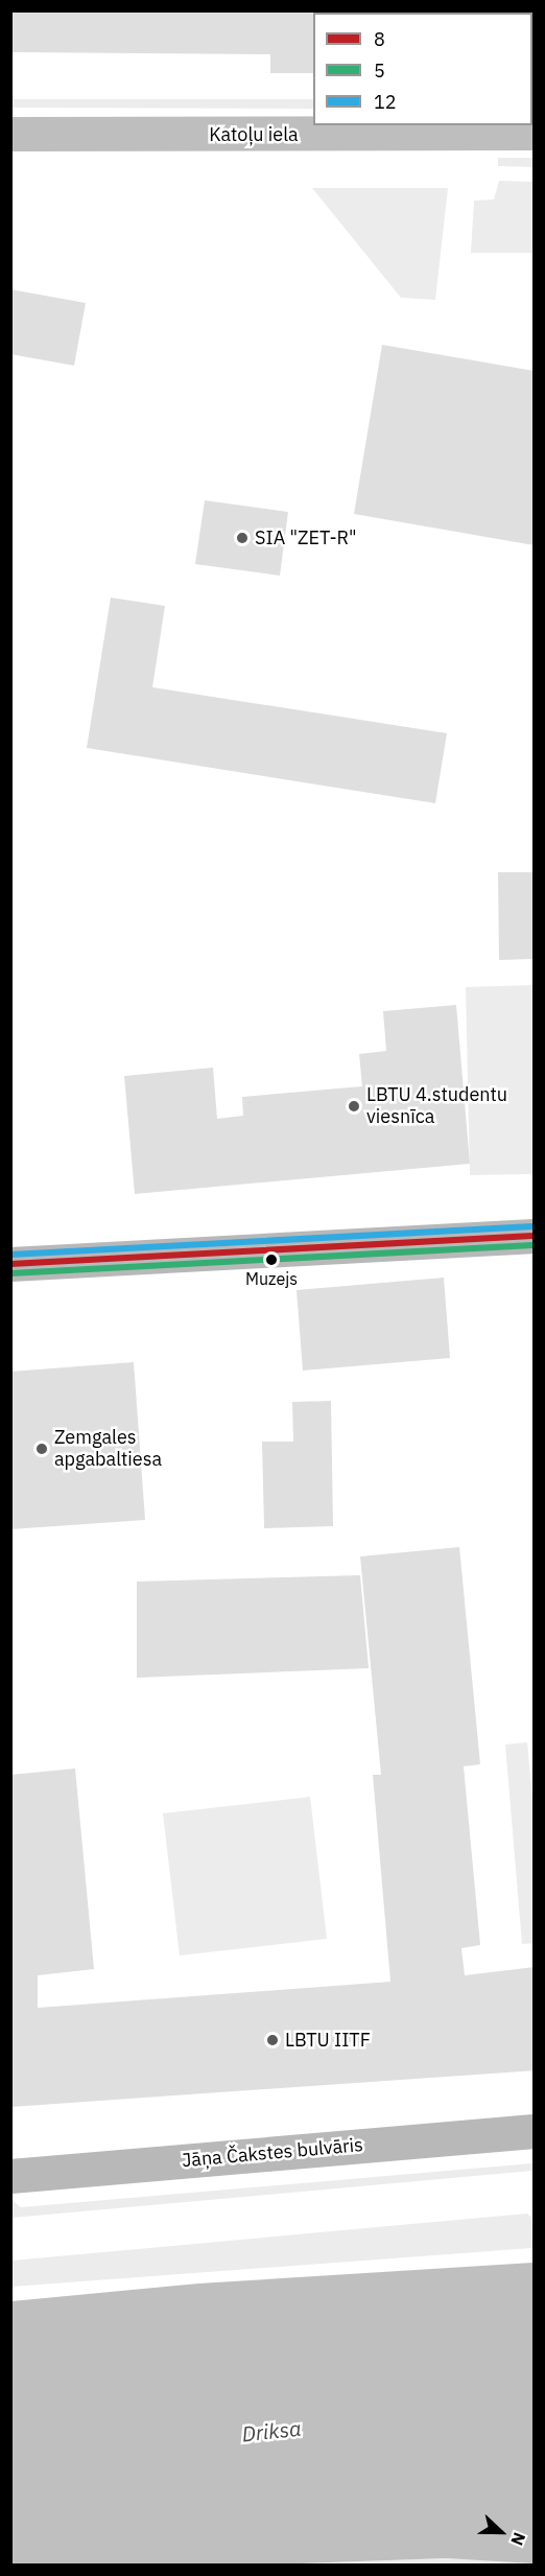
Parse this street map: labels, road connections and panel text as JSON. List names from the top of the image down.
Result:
{
  "streets": {
    "main road": ["Jāņa Čakstes bulvāris"],
    "street": ["Katoļu iela"]
  },
  "water": ["Driksa"],
  "places": [
    "SIA \"ZET-R\"",
    "LBTU 4.studentu viesnīca",
    "Muzejs",
    "Zemgales apgabaltiesa",
    "LBTU IITF"
  ],
  "lines": ["transit line 12", "transit line 8", "transit line 5"],
  "legend": ["8", "5", "12"],
  "north": "right"
}
